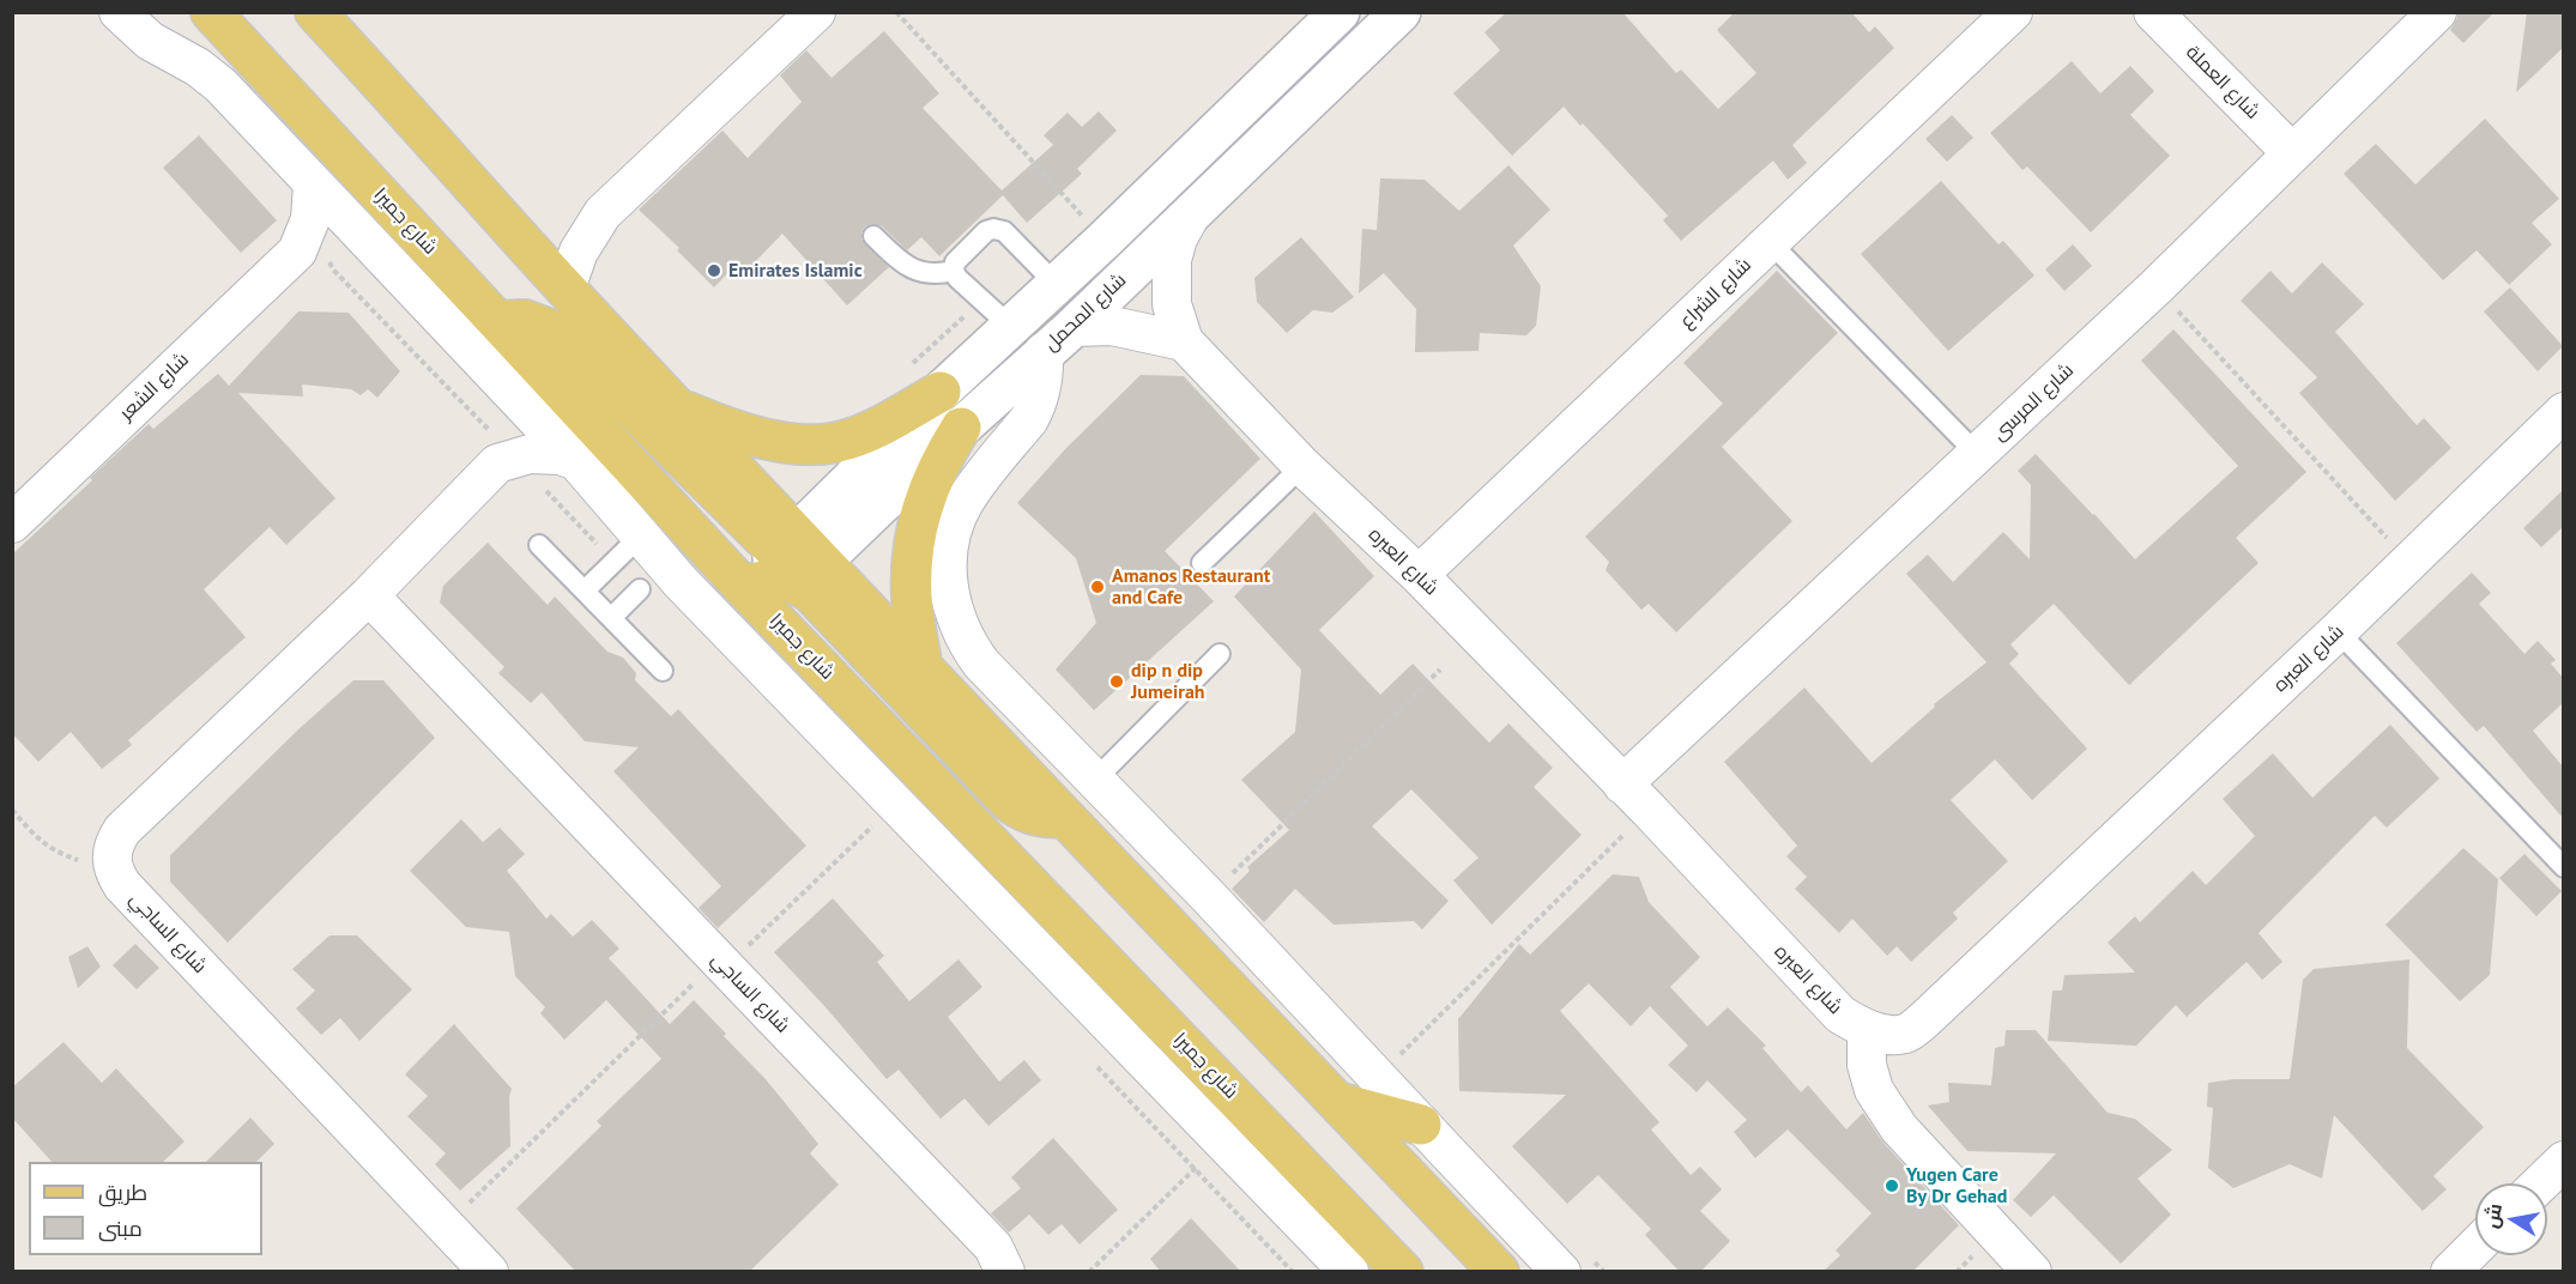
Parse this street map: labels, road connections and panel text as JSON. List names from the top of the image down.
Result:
{
  "streets": {
    "main road": ["شارع جميرا"],
    "street": [
      "شارع العملة",
      "شارع الشراع",
      "شارع المحمل",
      "شارع الشعر",
      "شارع المرسى",
      "شارع العبره",
      "شارع الساجي"
    ]
  },
  "crossings": [
    ["شارع العملة", "شارع المرسى"],
    ["شارع الشراع", "شارع العبره"],
    ["شارع المحمل", "شارع العبره"],
    ["شارع المرسى", "شارع العبره"]
  ],
  "places": [
    "Emirates Islamic",
    "Amanos Restaurant and Cafe",
    "dip n dip Jumeirah",
    "Yugen Care By Dr Gehad"
  ],
  "legend": ["طريق", "مبنى"],
  "north": "left"
}
